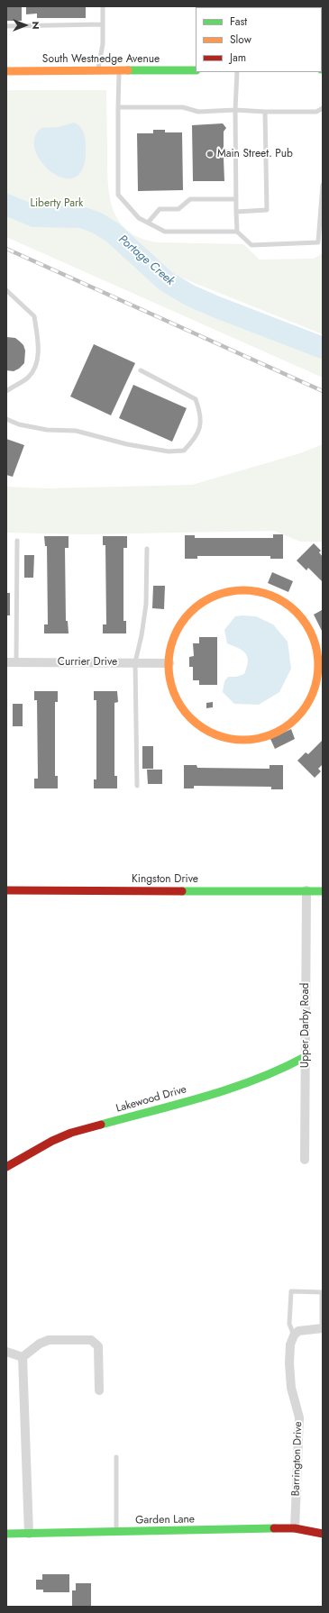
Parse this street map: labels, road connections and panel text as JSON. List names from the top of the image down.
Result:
{
  "streets": {
    "street": [
      "South Westnedge Avenue",
      "Currier Drive",
      "Kingston Drive",
      "Upper Darby Road",
      "Lakewood Drive",
      "Barrington Drive",
      "Garden Lane"
    ]
  },
  "crossings": [
    ["Kingston Drive", "Upper Darby Road"],
    ["Upper Darby Road", "Lakewood Drive"],
    ["Barrington Drive", "Garden Lane"]
  ],
  "water": ["Portage Creek"],
  "parks": ["Liberty Park"],
  "places": ["Main Street. Pub"],
  "legend": ["Fast", "Slow", "Jam"],
  "north": "right"
}
